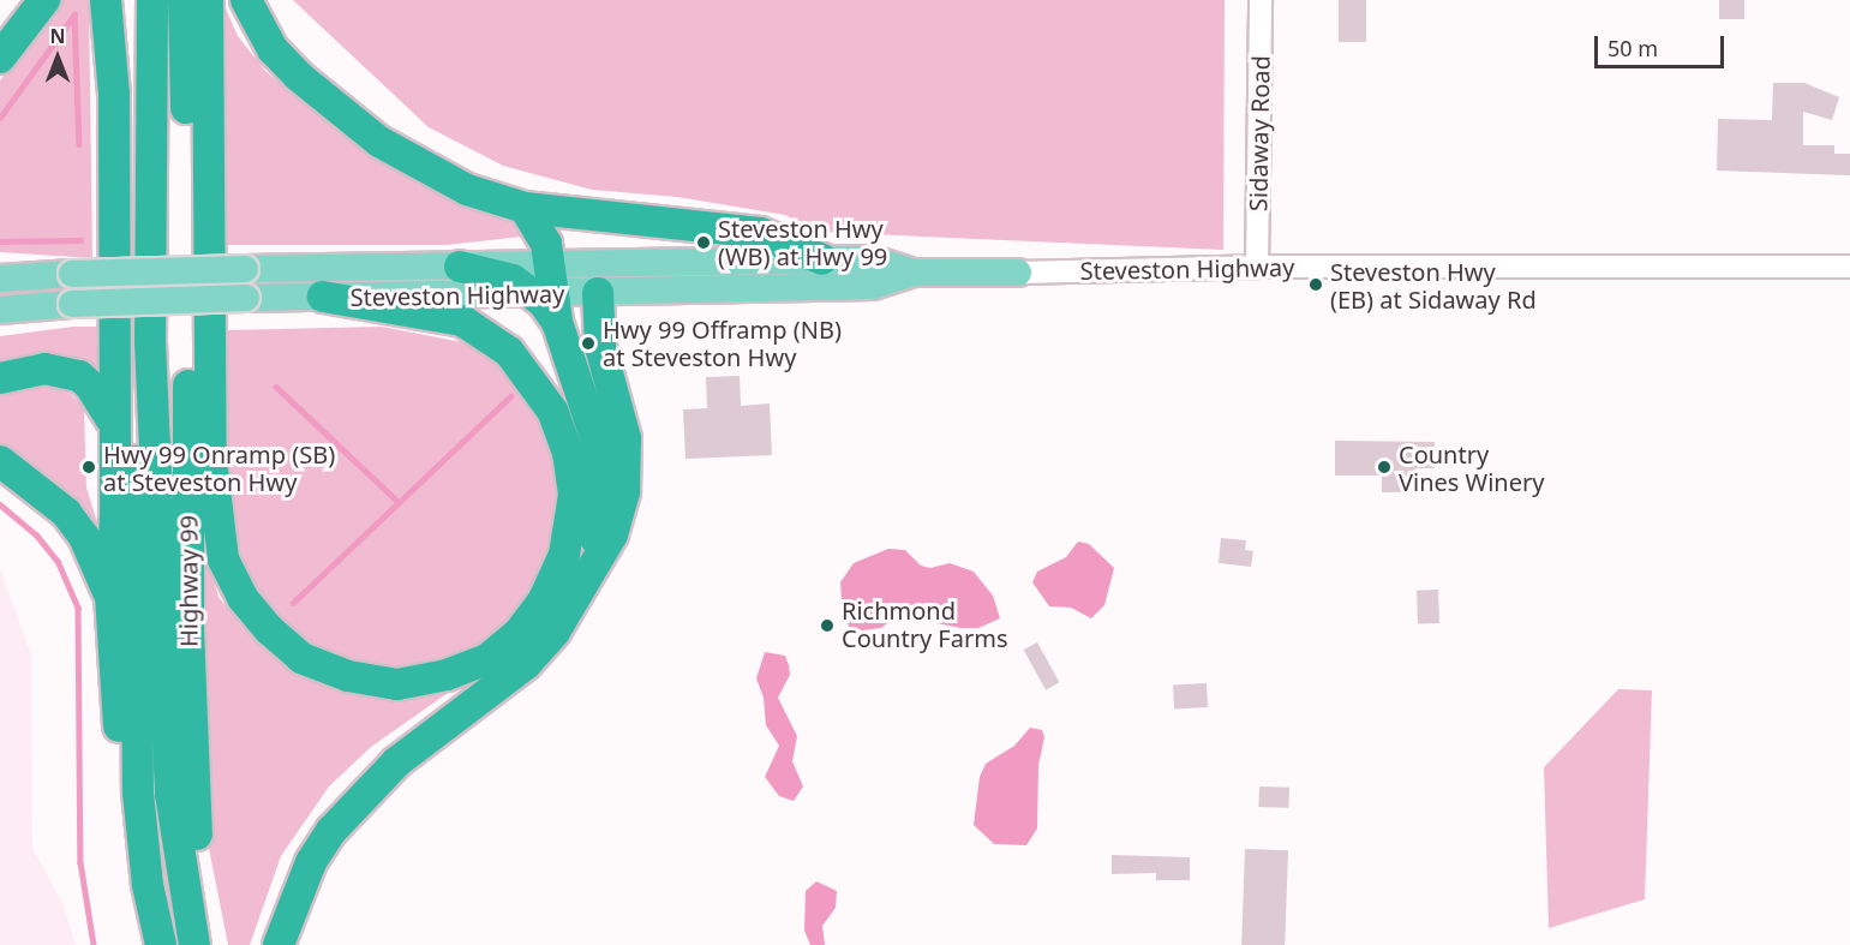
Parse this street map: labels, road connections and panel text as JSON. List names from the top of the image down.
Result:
{
  "streets": {
    "highway": ["Highway 99"],
    "main road": ["Steveston Highway"],
    "street": ["Sidaway Road"]
  },
  "crossings": [
    ["Sidaway Road", "Steveston Highway"]
  ],
  "places": [
    "Steveston Hwy (WB) at Hwy 99",
    "Steveston Hwy (EB) at Sidaway Rd",
    "Hwy 99 Offramp (NB) at Steveston Hwy",
    "Hwy 99 Onramp (SB) at Steveston Hwy",
    "Country Vines Winery",
    "Richmond Country Farms"
  ],
  "scale_bar": "50 m",
  "north": "top"
}
